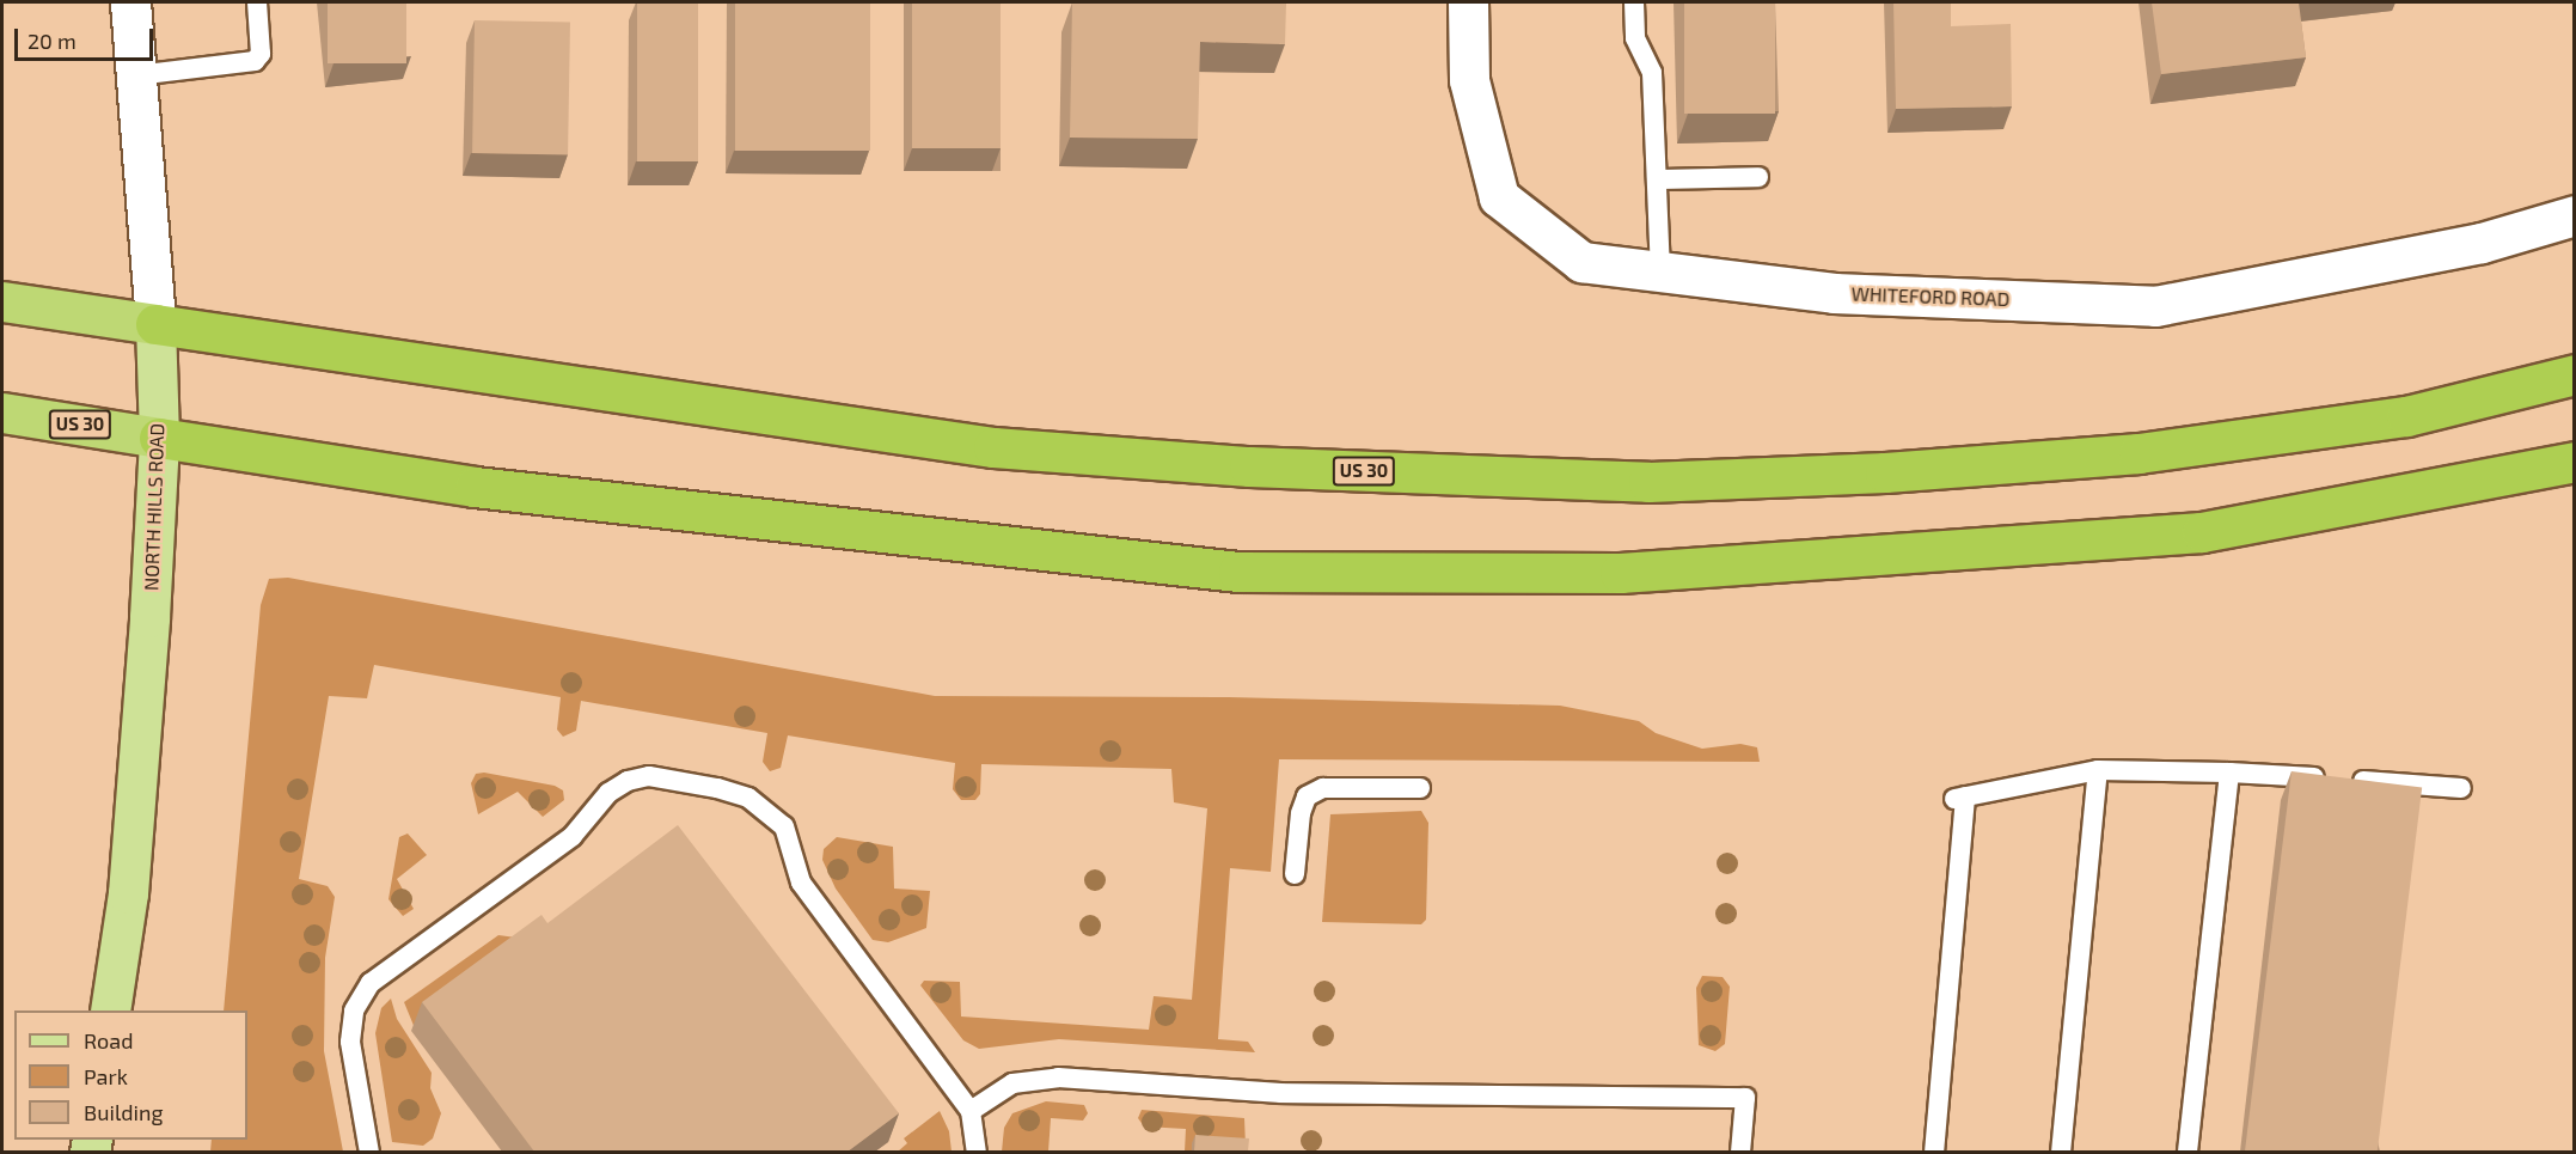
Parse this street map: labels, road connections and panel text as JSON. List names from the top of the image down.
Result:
{
  "streets": {
    "highway": ["US 30"],
    "main road": ["NORTH HILLS ROAD"],
    "street": ["WHITEFORD ROAD"]
  },
  "crossings": [
    ["US 30", "NORTH HILLS ROAD"]
  ],
  "legend": ["Road", "Park", "Building"],
  "scale_bar": "20 m"
}
